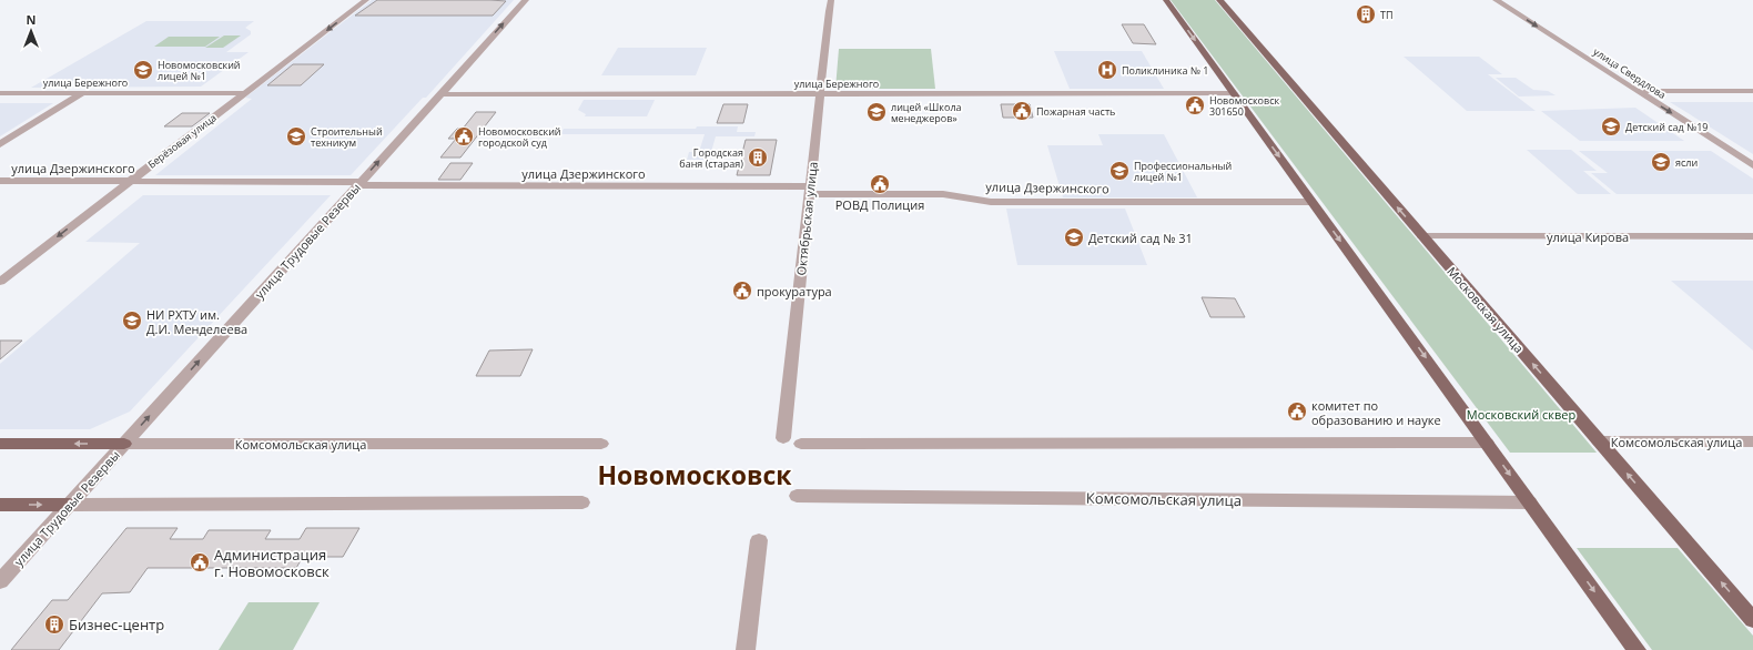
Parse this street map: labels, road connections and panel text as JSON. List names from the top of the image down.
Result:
{
  "streets": {
    "main road": ["Московская улица", "Комсомольская улица"],
    "street": [
      "улица Свердлова",
      "улица Бережного",
      "Берёзовая улица",
      "улица Дзержинского",
      "Октябрьская улица",
      "улица Кирова",
      "улица Трудовые Резервы"
    ]
  },
  "crossings": [
    ["улица Бережного", "Берёзовая улица"],
    ["улица Бережного", "Октябрьская улица"],
    ["улица Бережного", "улица Трудовые Резервы"],
    ["Берёзовая улица", "улица Дзержинского"],
    ["улица Дзержинского", "Октябрьская улица"],
    ["улица Дзержинского", "улица Трудовые Резервы"],
    ["улица Кирова", "Московская улица"],
    ["улица Трудовые Резервы", "Комсомольская улица"],
    ["Московская улица", "Комсомольская улица"]
  ],
  "one_way": ["улица Свердлова", "Берёзовая улица", "улица Трудовые Резервы"],
  "districts": ["Новомосковск"],
  "parks": ["Московский сквер"],
  "places": {
    "building": ["ТП", "Городская баня (старая)", "Бизнес-центр"],
    "school or university": [
      "Новомосковский лицей №1",
      "лицей «Школа менеджеров»",
      "Детский сад №19",
      "Строительный техникум",
      "ясли",
      "Профессиональный лицей №1",
      "Детский сад № 31",
      "НИ РХТУ им. Д.И. Менделеева"
    ],
    "hospital": ["Поликлиника № 1"],
    "public building": [
      "Новомосковск 301650",
      "Пожарная часть",
      "Новомосковский городской суд",
      "РОВД Полиция",
      "прокуратура",
      "комитет по образованию и науке",
      "Администрация г. Новомосковск"
    ]
  },
  "north": "top"
}
